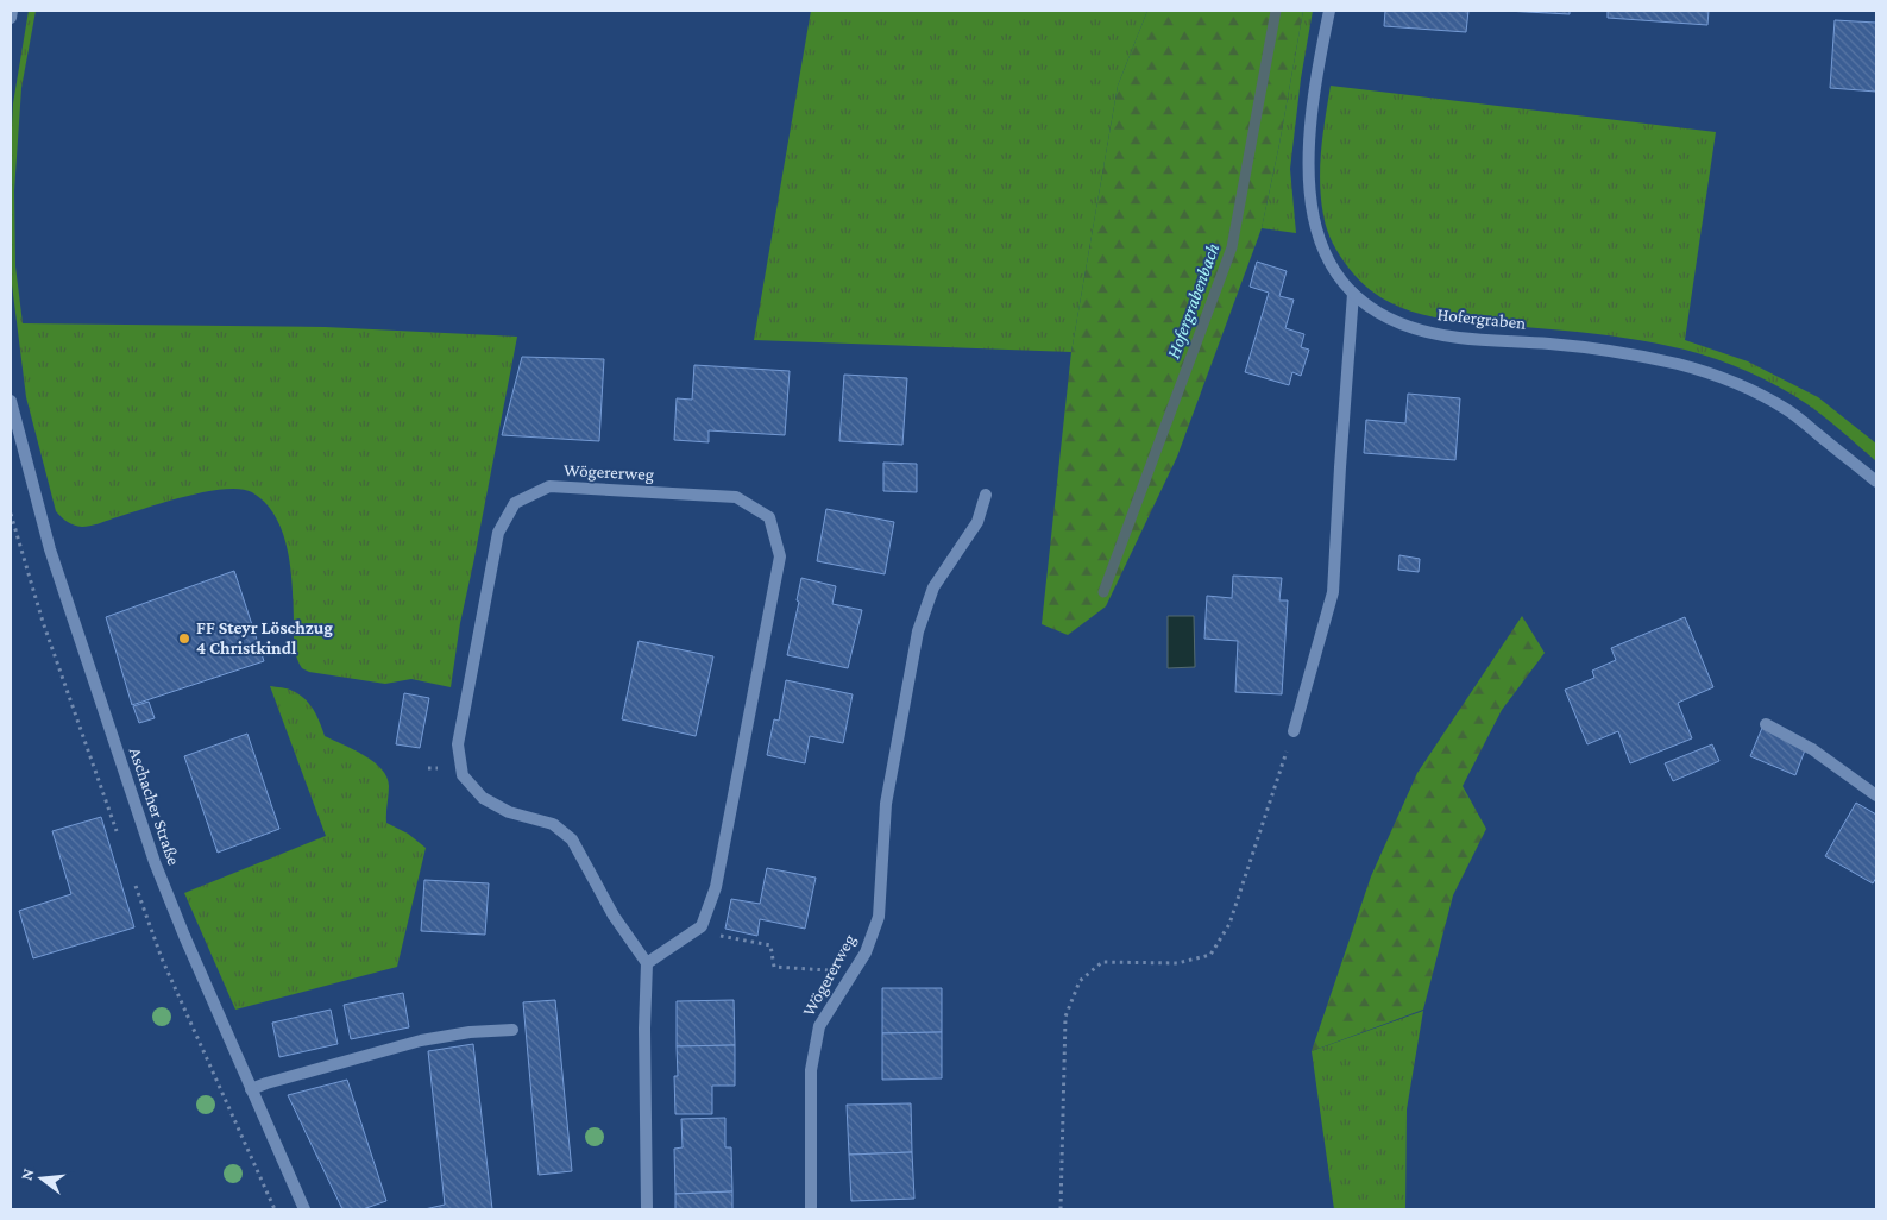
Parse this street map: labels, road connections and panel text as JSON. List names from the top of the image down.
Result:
{
  "streets": {
    "street": ["Hofergraben", "Wögererweg", "Aschacher Straße"]
  },
  "water": ["Hofergrabenbach"],
  "places": ["FF Steyr Löschzug 4 Christkindl"],
  "north": "left"
}
